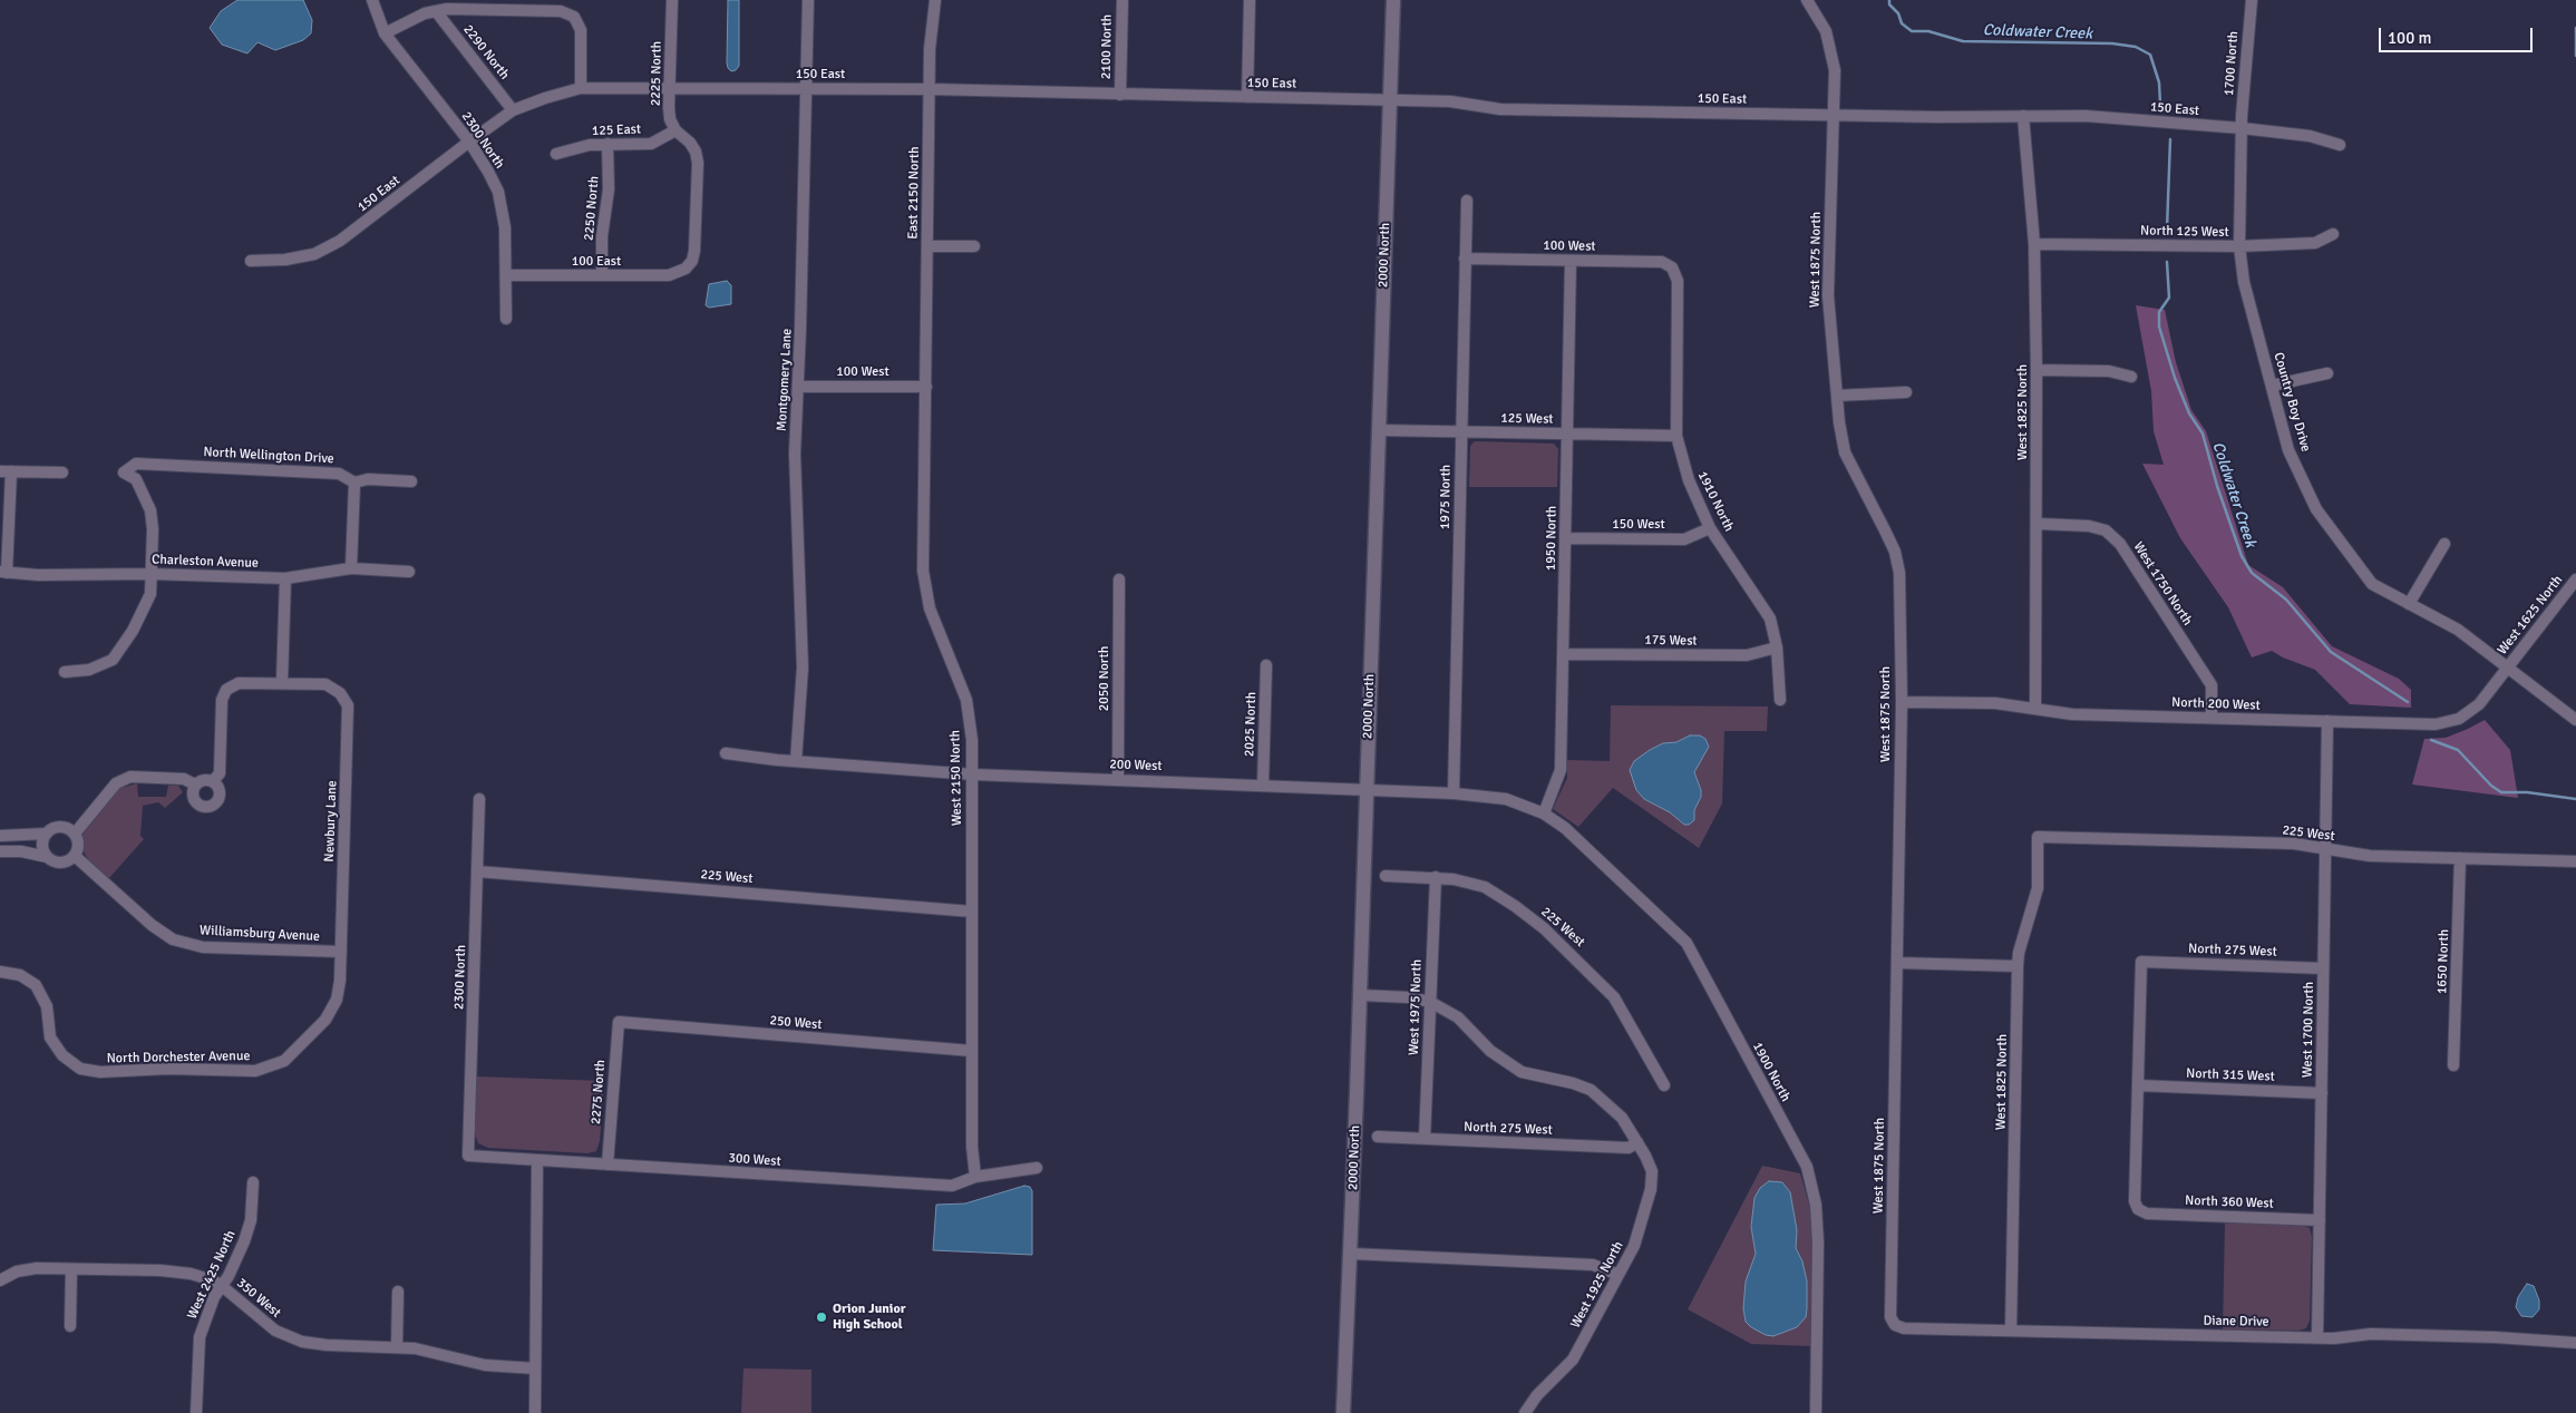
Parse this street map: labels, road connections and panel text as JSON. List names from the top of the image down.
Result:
{
  "streets": {
    "street": [
      "2100 North",
      "2290 North",
      "1700 North",
      "2225 North",
      "150 East",
      "125 East",
      "2300 North",
      "East 2150 North",
      "2250 North",
      "North 125 West",
      "100 West",
      "2000 North",
      "West 1875 North",
      "100 East",
      "Montgomery Lane",
      "Country Boy Drive",
      "West 1825 North",
      "125 West",
      "North Wellington Drive",
      "1975 North",
      "1910 North",
      "150 West",
      "1950 North",
      "Charleston Avenue",
      "West 1750 North",
      "West 1625 North",
      "175 West",
      "2050 North",
      "North 200 West",
      "2025 North",
      "200 West",
      "West 2150 North",
      "Newbury Lane",
      "225 West",
      "Williamsburg Avenue",
      "North 275 West",
      "1650 North",
      "West 1975 North",
      "250 West",
      "West 1700 North",
      "North Dorchester Avenue",
      "1900 North",
      "North 315 West",
      "2275 North",
      "300 West",
      "North 360 West",
      "West 2425 North",
      "West 1925 North",
      "350 West",
      "Diane Drive"
    ]
  },
  "crossings": [
    ["2100 North", "150 East"],
    ["2290 North", "150 East"],
    ["1700 North", "150 East"],
    ["1700 North", "Country Boy Drive"],
    ["2225 North", "150 East"],
    ["2225 North", "125 East"],
    ["2225 North", "100 East"],
    ["150 East", "2300 North"],
    ["150 East", "East 2150 North"],
    ["150 East", "2000 North"],
    ["150 East", "West 1875 North"],
    ["150 East", "Montgomery Lane"],
    ["150 East", "Country Boy Drive"],
    ["150 East", "West 1825 North"],
    ["125 East", "2250 North"],
    ["125 East", "100 East"],
    ["2300 North", "100 East"],
    ["2300 North", "225 West"],
    ["2300 North", "300 West"],
    ["East 2150 North", "100 West"],
    ["East 2150 North", "West 2150 North"],
    ["2250 North", "100 East"],
    ["North 125 West", "Country Boy Drive"],
    ["North 125 West", "West 1825 North"],
    ["100 West", "Montgomery Lane"],
    ["100 West", "1975 North"],
    ["100 West", "1910 North"],
    ["100 West", "1950 North"],
    ["100 West", "West 2150 North"],
    ["2000 North", "125 West"],
    ["2000 North", "200 West"],
    ["2000 North", "West 1925 North"],
    ["West 1875 North", "North 200 West"],
    ["West 1875 North", "Diane Drive"],
    ["Montgomery Lane", "200 West"],
    ["Country Boy Drive", "West 1625 North"],
    ["Country Boy Drive", "North 200 West"],
    ["West 1825 North", "West 1750 North"],
    ["West 1825 North", "North 200 West"],
    ["West 1825 North", "225 West"],
    ["West 1825 North", "Diane Drive"],
    ["125 West", "1975 North"],
    ["125 West", "1910 North"],
    ["125 West", "1950 North"],
    ["North Wellington Drive", "Charleston Avenue"],
    ["1975 North", "200 West"],
    ["1910 North", "150 West"],
    ["1910 North", "175 West"],
    ["150 West", "1950 North"],
    ["1950 North", "175 West"],
    ["1950 North", "200 West"],
    ["1950 North", "1900 North"],
    ["West 1750 North", "North 200 West"],
    ["West 1625 North", "North 200 West"],
    ["2050 North", "200 West"],
    ["North 200 West", "West 1700 North"],
    ["2025 North", "200 West"],
    ["200 West", "West 2150 North"],
    ["200 West", "1900 North"],
    ["West 2150 North", "225 West"],
    ["West 2150 North", "250 West"],
    ["West 2150 North", "300 West"],
    ["Newbury Lane", "Williamsburg Avenue"],
    ["Newbury Lane", "North Dorchester Avenue"],
    ["225 West", "1650 North"],
    ["225 West", "West 1975 North"],
    ["225 West", "West 1700 North"],
    ["Williamsburg Avenue", "North Dorchester Avenue"],
    ["North 275 West", "West 1975 North"],
    ["North 275 West", "West 1700 North"],
    ["North 275 West", "North 315 West"],
    ["North 275 West", "North 360 West"],
    ["North 275 West", "West 1925 North"],
    ["West 1975 North", "West 1925 North"],
    ["250 West", "2275 North"],
    ["West 1700 North", "North 315 West"],
    ["West 1700 North", "North 360 West"],
    ["West 1700 North", "Diane Drive"],
    ["North 315 West", "North 360 West"],
    ["2275 North", "300 West"],
    ["West 2425 North", "350 West"]
  ],
  "water": ["Coldwater Creek"],
  "places": ["Orion Junior High School"],
  "scale_bar": "100 m"
}
